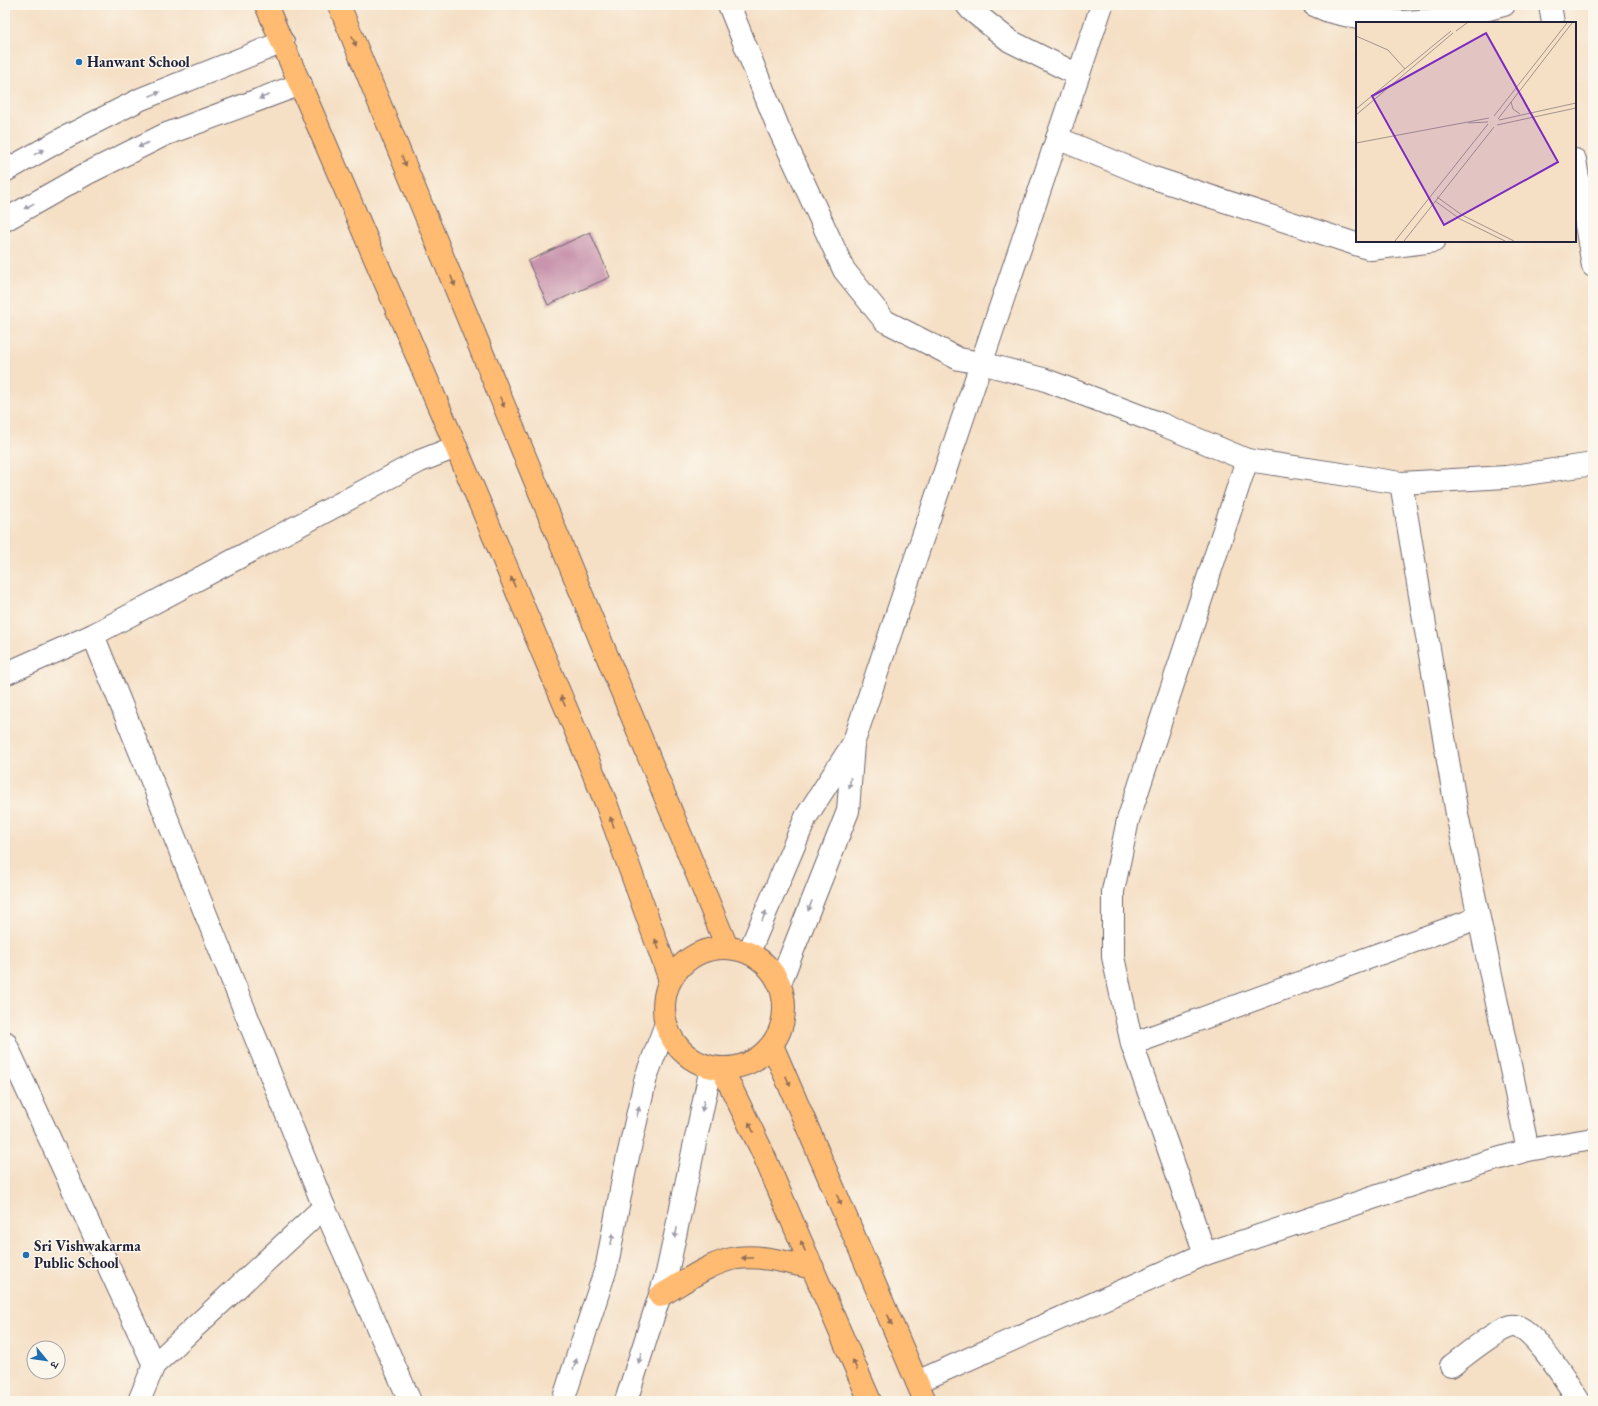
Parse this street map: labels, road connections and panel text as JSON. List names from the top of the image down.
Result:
{
  "places": ["Hanwant School", "Sri Vishwakarma Public School"],
  "north": "bottom right"
}
